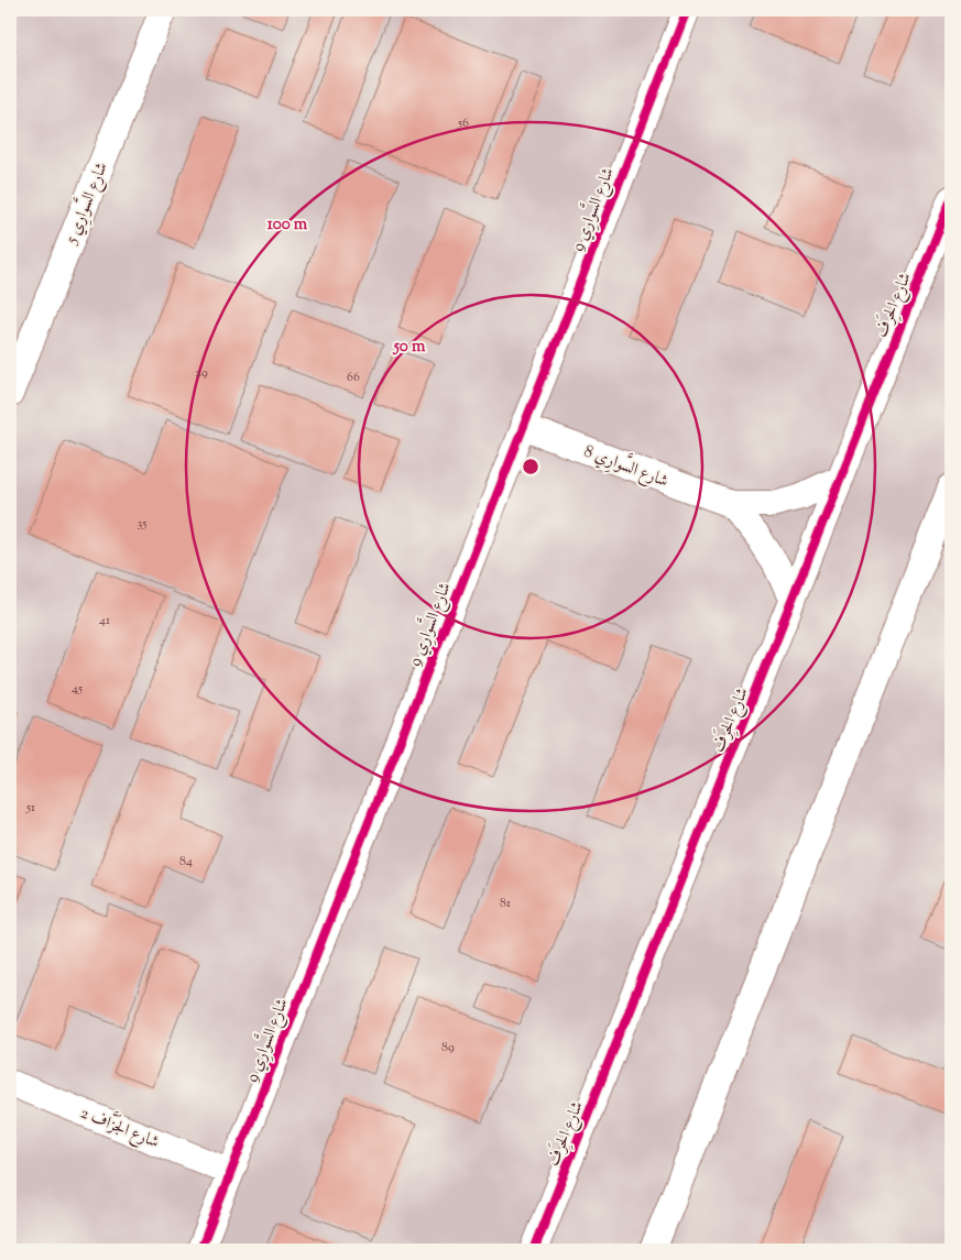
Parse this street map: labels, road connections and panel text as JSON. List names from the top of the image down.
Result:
{
  "streets": {
    "street": [
      "شارع السَّوارِي 5",
      "شارع السَّوارِي 9",
      "شارع الحِرَف",
      "شارع السَّوارِي 8",
      "شارع الجَزَّاف 2"
    ]
  },
  "crossings": [
    ["شارع السَّوارِي 9", "شارع السَّوارِي 8"],
    ["شارع السَّوارِي 9", "شارع الجَزَّاف 2"],
    ["شارع الحِرَف", "شارع السَّوارِي 8"]
  ],
  "house_numbers": [
    "56",
    "29",
    "66",
    "35",
    "41",
    "45",
    "51",
    "84",
    "81",
    "89"
  ],
  "rings": ["100 m", "50 m"]
}
